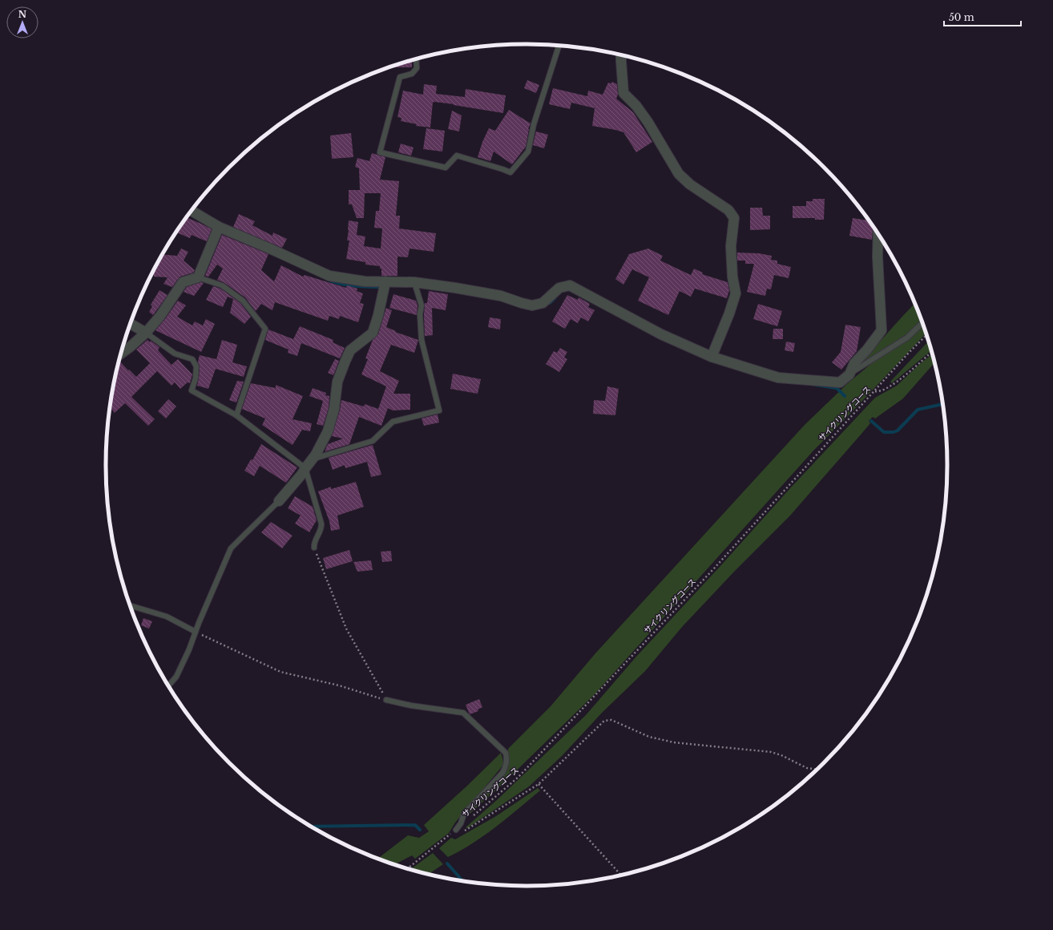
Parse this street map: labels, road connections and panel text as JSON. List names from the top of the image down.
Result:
{
  "streets": {
    "path": ["サイクリングコース"]
  },
  "scale_bar": "50 m",
  "north": "top"
}
